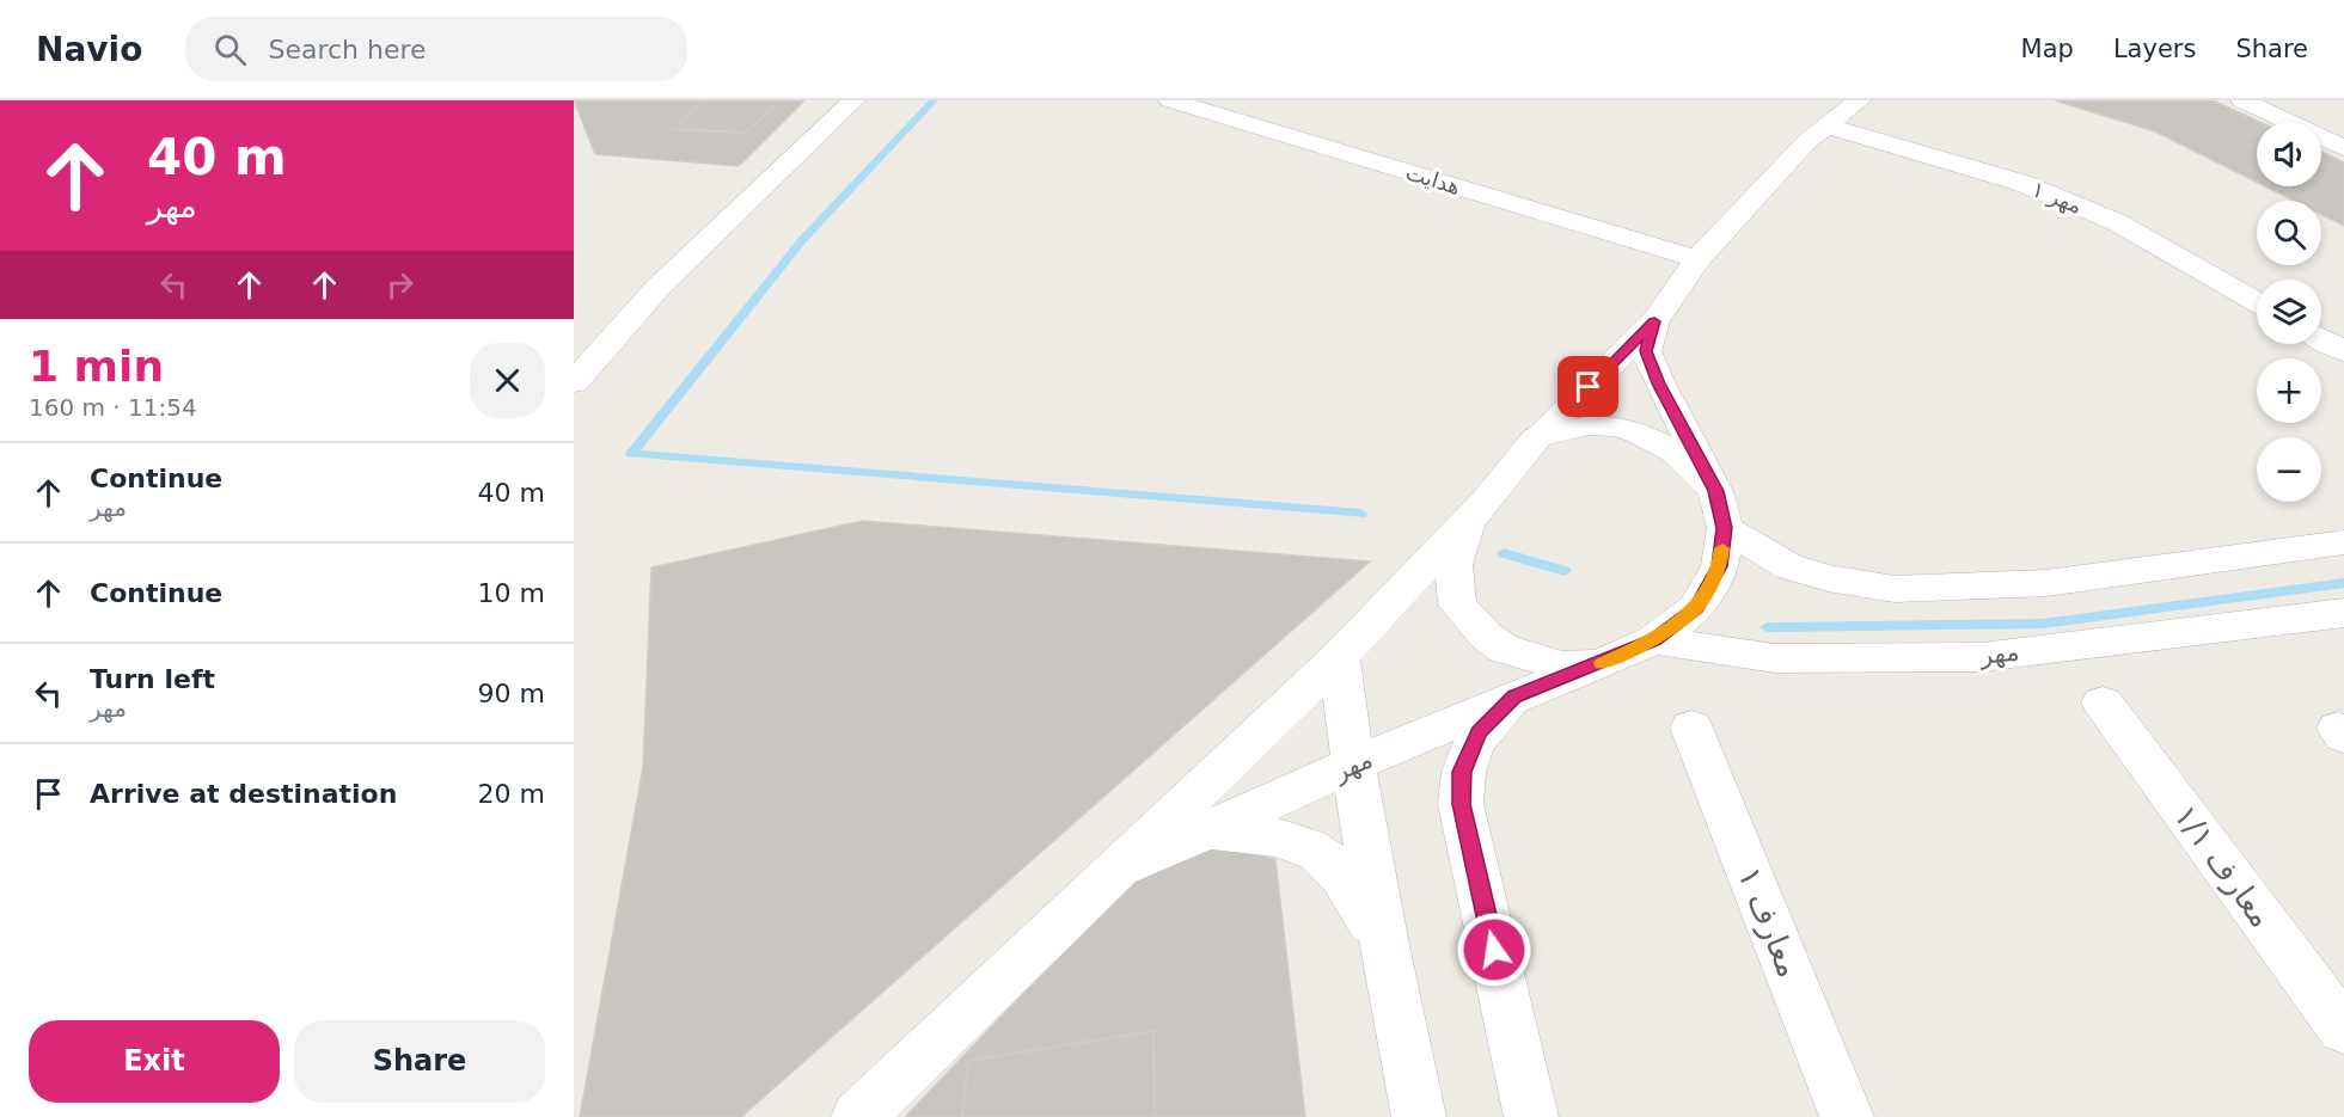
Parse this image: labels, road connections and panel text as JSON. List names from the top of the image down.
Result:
{
  "streets": {
    "street": [
      "هدایت",
      "مهر ۱",
      "مهر",
      "معارف ۱/۱",
      "معارف ۱"
    ]
  },
  "page": {
    "header": "Navio",
    "search": "Search here",
    "nav": ["Map", "Layers", "Share"],
    "turn": ["40 m", "مهر"],
    "map_buttons": ["+", "−"],
    "heading": ["1 min", "160 m · 11:54"],
    "list": [
      {
        "name": "Continue",
        "note": "مهر",
        "value": "40 m"
      },
      {
        "name": "Continue",
        "value": "10 m"
      },
      {
        "name": "Turn left",
        "note": "مهر",
        "value": "90 m"
      },
      {
        "name": "Arrive at destination",
        "value": "20 m"
      }
    ],
    "buttons": ["Exit", "Share"]
  }
}
